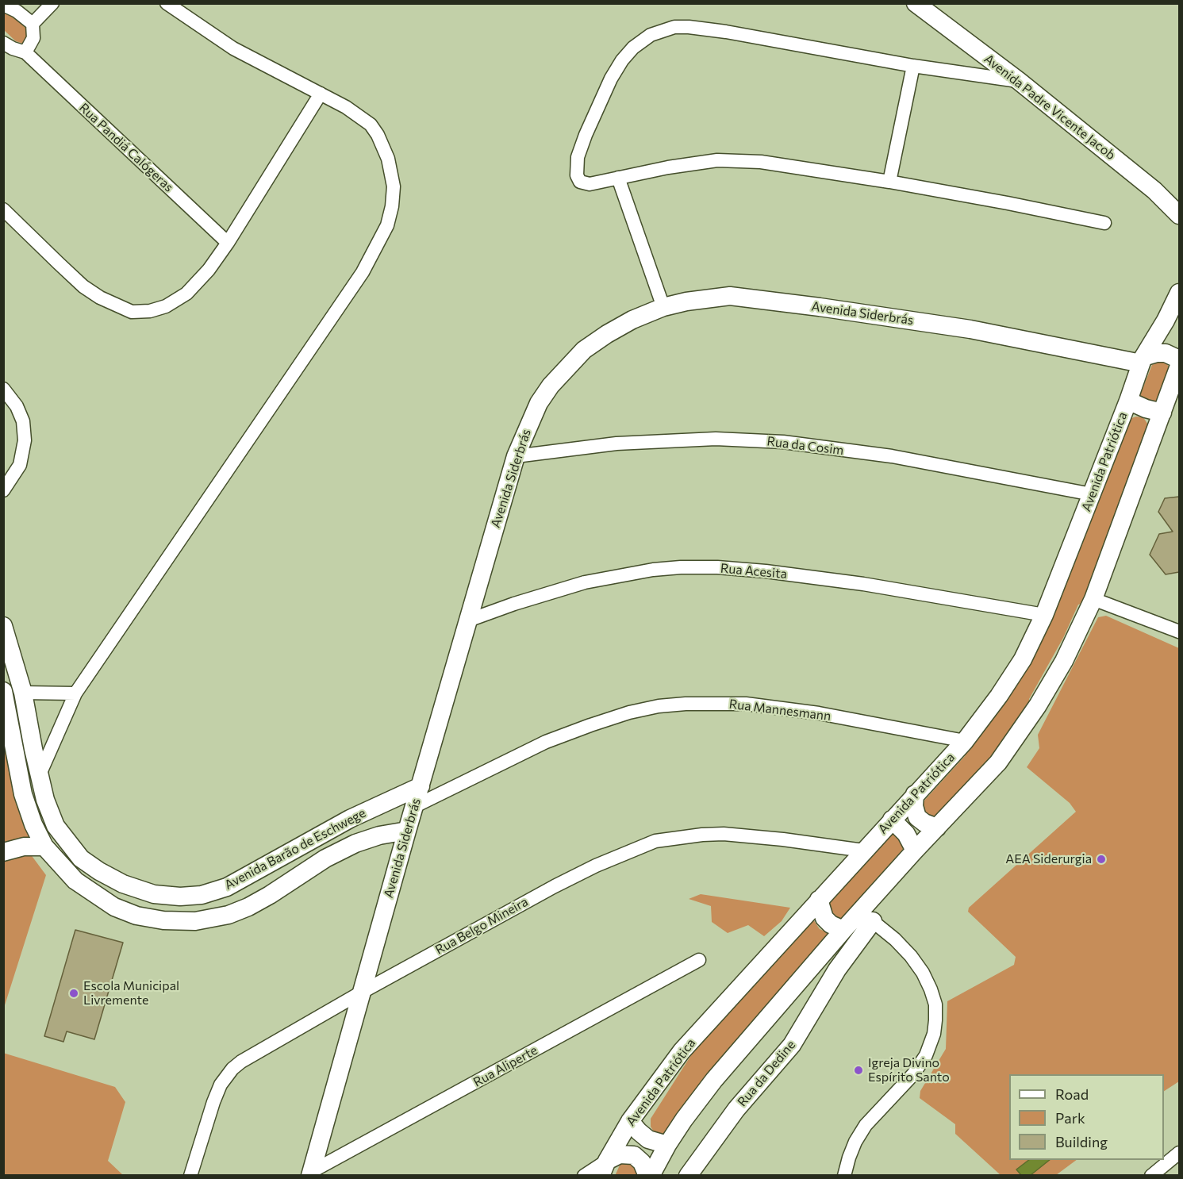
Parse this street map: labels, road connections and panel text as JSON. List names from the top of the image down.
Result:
{
  "streets": {
    "street": [
      "Avenida Padre Vicente Jacob",
      "Rua Pandiá Calógeras",
      "Avenida Siderbrás",
      "Rua da Cosim",
      "Avenida Patriótica",
      "Rua Acesita",
      "Rua Mannesmann",
      "Avenida Barão de Eschwege",
      "Rua Belgo Mineira",
      "Rua Aliperte",
      "Rua da Dedine"
    ]
  },
  "crossings": [
    ["Avenida Siderbrás", "Rua da Cosim"],
    ["Avenida Siderbrás", "Avenida Patriótica"],
    ["Avenida Siderbrás", "Rua Acesita"],
    ["Avenida Siderbrás", "Rua Mannesmann"],
    ["Avenida Siderbrás", "Avenida Barão de Eschwege"],
    ["Avenida Siderbrás", "Rua Belgo Mineira"],
    ["Avenida Siderbrás", "Rua Aliperte"],
    ["Rua da Cosim", "Avenida Patriótica"],
    ["Avenida Patriótica", "Rua Acesita"],
    ["Avenida Patriótica", "Rua Mannesmann"],
    ["Avenida Patriótica", "Rua Belgo Mineira"]
  ],
  "places": ["AEA Siderurgia", "Escola Municipal Livremente", "Igreja Divino Espírito Santo"],
  "legend": ["Road", "Park", "Building"]
}
